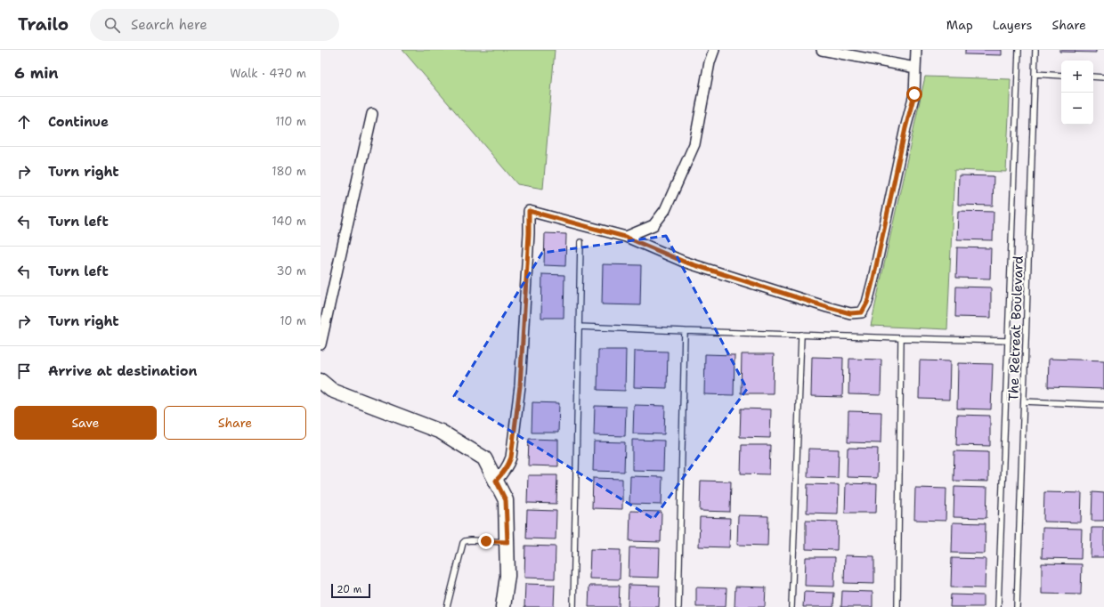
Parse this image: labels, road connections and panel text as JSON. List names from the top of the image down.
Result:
{
  "streets": {
    "lane": ["The Retreat Boulevard"]
  },
  "scale_bar": "20 m",
  "page": {
    "header": "Trailo",
    "search": "Search here",
    "nav": ["Map", "Layers", "Share"],
    "heading": ["6 min", "Walk · 470 m"],
    "map_buttons": ["+", "−"],
    "list": [
      ["Continue", "110 m"],
      ["Turn right", "180 m"],
      ["Turn left", "140 m"],
      ["Turn left", "30 m"],
      ["Turn right", "10 m"],
      "Arrive at destination"
    ],
    "buttons": ["Save", "Share"],
    "scale": "20 m"
  }
}
